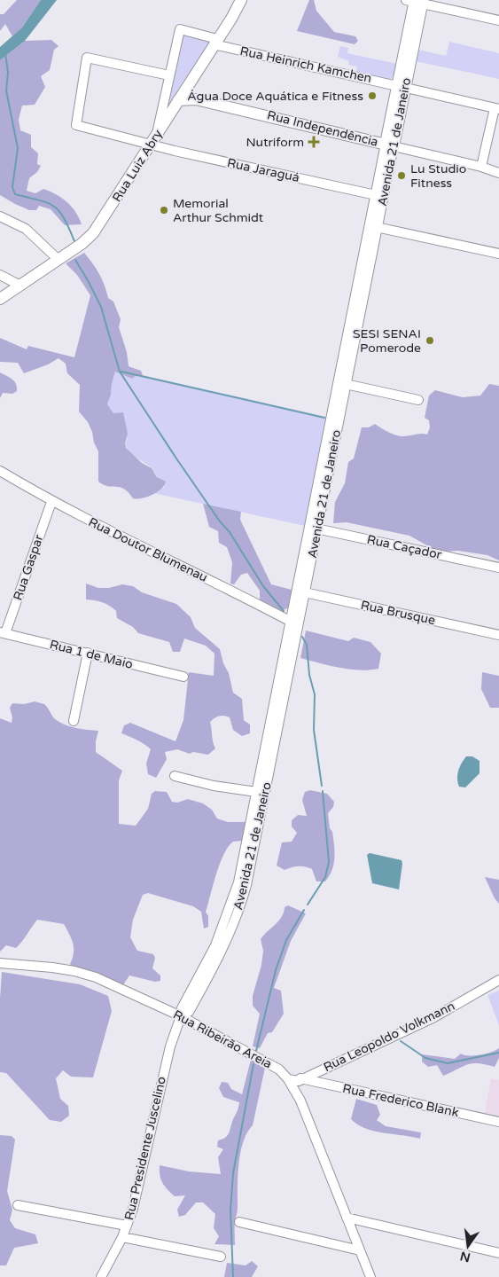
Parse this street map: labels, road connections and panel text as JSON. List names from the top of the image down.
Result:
{
  "streets": {
    "main road": ["Rua Independência", "Avenida 21 de Janeiro", "Rua Luiz Abry"],
    "street": [
      "Rua Heinrich Kamchen",
      "Rua Jaraguá",
      "Rua Caçador",
      "Rua Doutor Blumenau",
      "Rua Gaspar",
      "Rua Brusque",
      "Rua 1 de Maio",
      "Rua Leopoldo Volkmann",
      "Rua Ribeirão Areia",
      "Rua Frederico Blank",
      "Rua Presidente Juscelino"
    ]
  },
  "crossings": [
    ["Rua Heinrich Kamchen", "Avenida 21 de Janeiro"],
    ["Rua Heinrich Kamchen", "Rua Luiz Abry"],
    ["Rua Heinrich Kamchen", "Rua Jaraguá"],
    ["Rua Independência", "Avenida 21 de Janeiro"],
    ["Rua Independência", "Rua Luiz Abry"],
    ["Avenida 21 de Janeiro", "Rua Jaraguá"],
    ["Avenida 21 de Janeiro", "Rua Caçador"],
    ["Avenida 21 de Janeiro", "Rua Doutor Blumenau"],
    ["Avenida 21 de Janeiro", "Rua Brusque"],
    ["Avenida 21 de Janeiro", "Rua Ribeirão Areia"],
    ["Avenida 21 de Janeiro", "Rua Presidente Juscelino"],
    ["Rua Luiz Abry", "Rua Jaraguá"],
    ["Rua Doutor Blumenau", "Rua Gaspar"],
    ["Rua Gaspar", "Rua 1 de Maio"],
    ["Rua Leopoldo Volkmann", "Rua Frederico Blank"],
    ["Rua Ribeirão Areia", "Rua Presidente Juscelino"]
  ],
  "places": {
    "other": [
      "Água Doce Aquática e Fitness",
      "Lu Studio Fitness",
      "Memorial Arthur Schmidt",
      "SESI SENAI Pomerode"
    ],
    "health": ["Nutriform"]
  },
  "north": "bottom"
}
